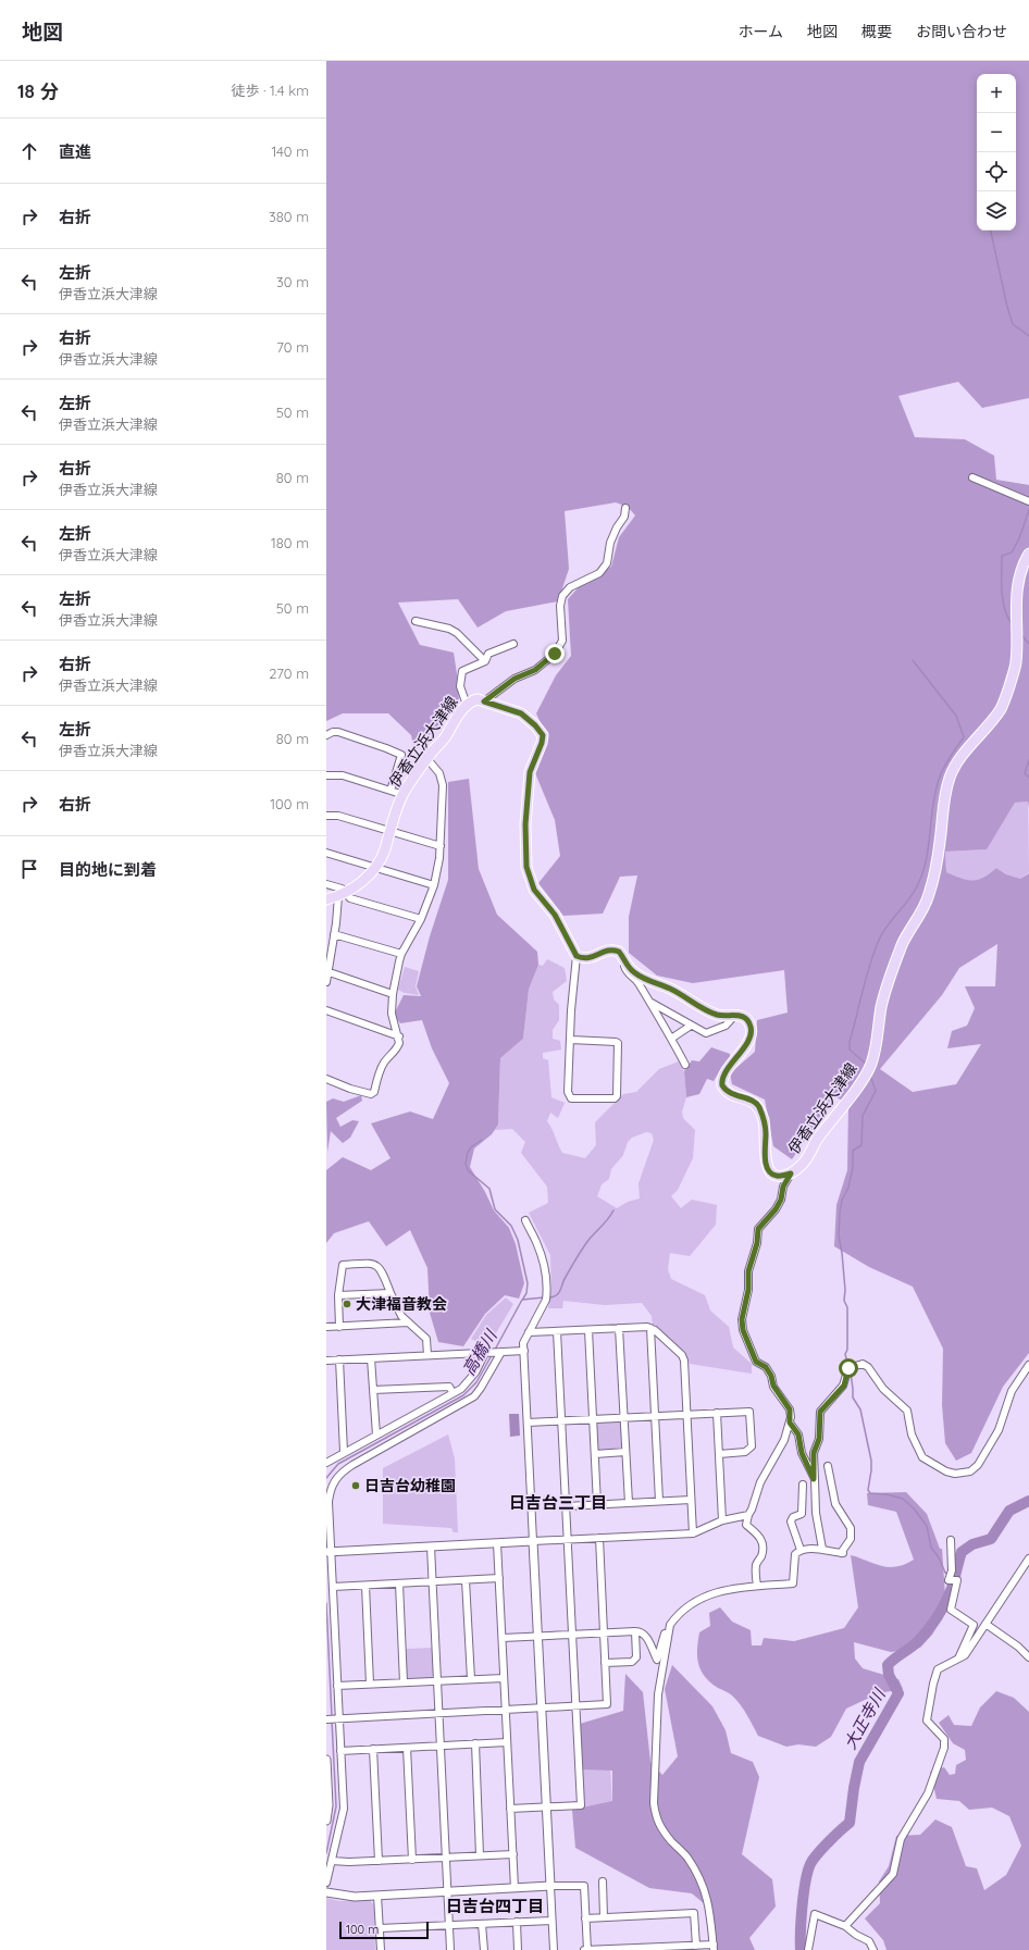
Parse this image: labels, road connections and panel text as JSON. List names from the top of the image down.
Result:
{
  "streets": {
    "main road": ["伊香立浜大津線"]
  },
  "districts": ["日吉台三丁目", "日吉台四丁目"],
  "water": ["高橋川", "大正寺川"],
  "places": ["大津福音教会", "日吉台幼稚園"],
  "scale_bar": "100 m",
  "page": {
    "header": "地図",
    "nav": [
      "ホーム",
      "地図",
      "概要",
      "お問い合わせ"
    ],
    "heading": ["18 分", "徒歩 · 1.4 km"],
    "map_buttons": ["+", "−"],
    "list": [
      ["直進", "140 m"],
      ["右折", "380 m"],
      ["左折", "伊香立浜大津線", "30 m"],
      ["右折", "伊香立浜大津線", "70 m"],
      ["左折", "伊香立浜大津線", "50 m"],
      ["右折", "伊香立浜大津線", "80 m"],
      ["左折", "伊香立浜大津線", "180 m"],
      ["左折", "伊香立浜大津線", "50 m"],
      ["右折", "伊香立浜大津線", "270 m"],
      ["左折", "伊香立浜大津線", "80 m"],
      ["右折", "100 m"],
      "目的地に到着"
    ],
    "scale": "100 m"
  }
}
